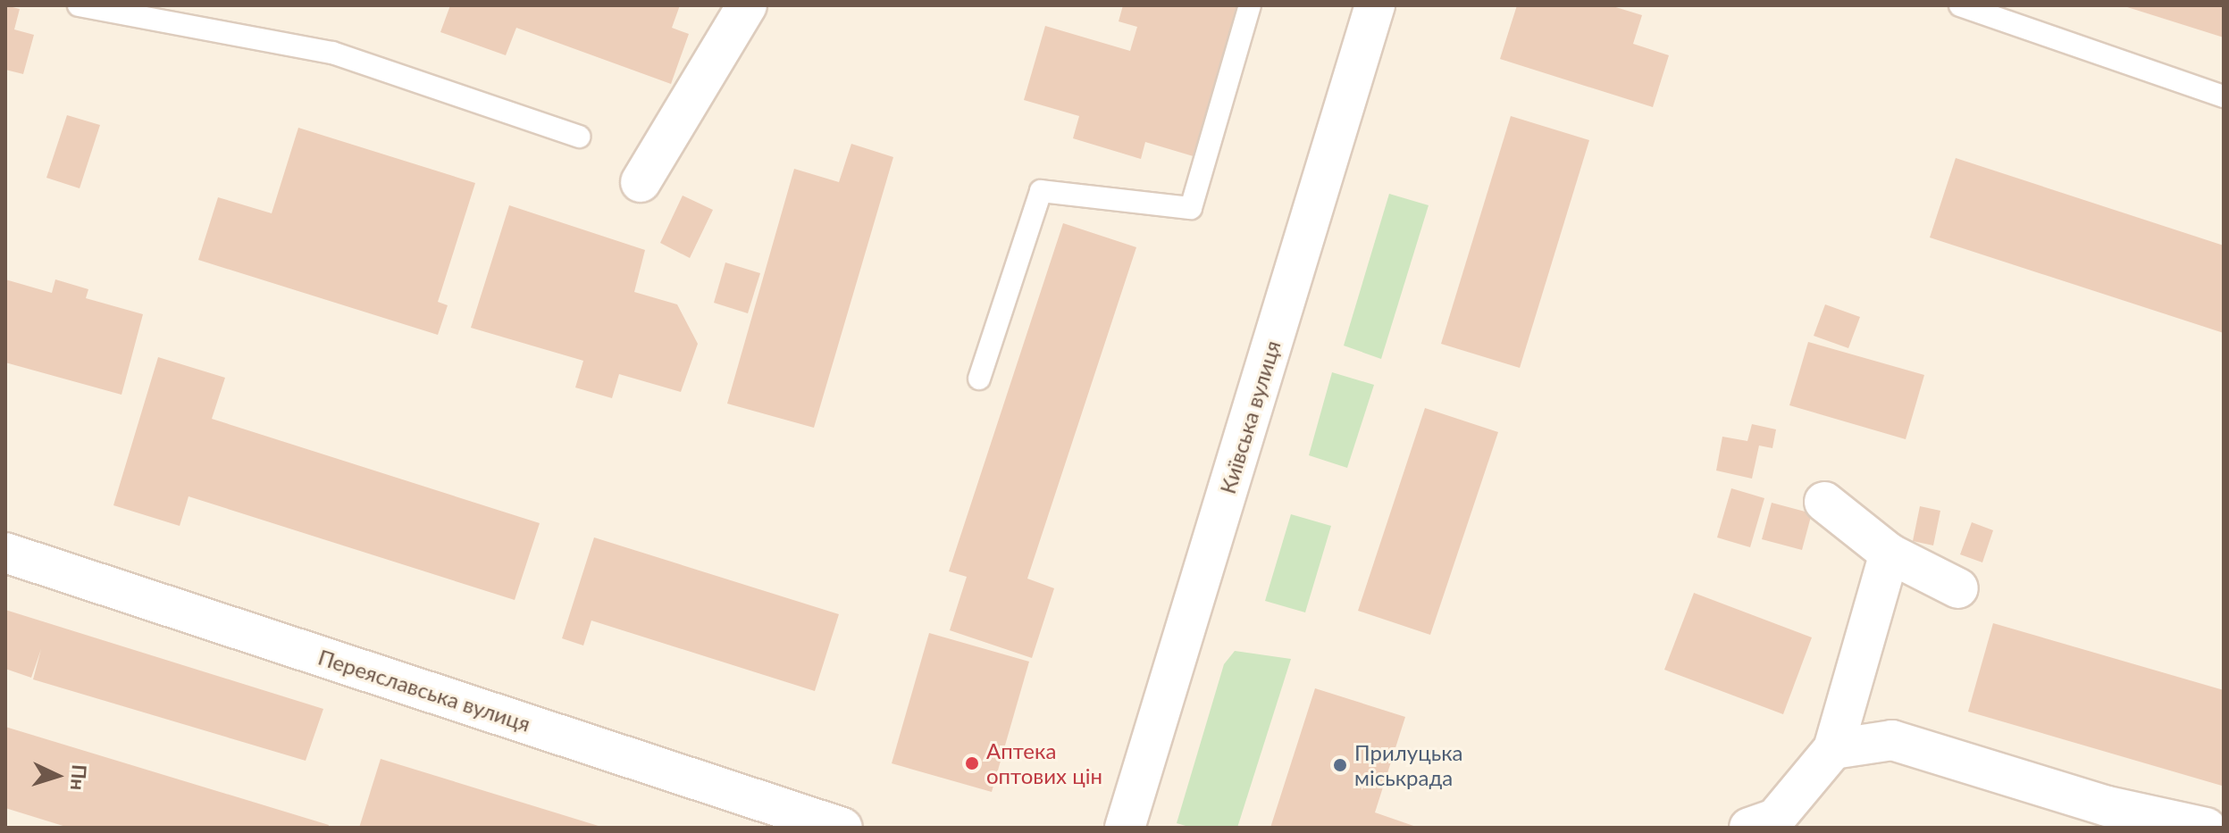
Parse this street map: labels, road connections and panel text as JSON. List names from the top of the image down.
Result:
{
  "streets": {
    "street": ["Київська вулиця", "Переяславська вулиця"]
  },
  "places": ["Аптека оптових цін", "Прилуцька міськрада"],
  "north": "right"
}
